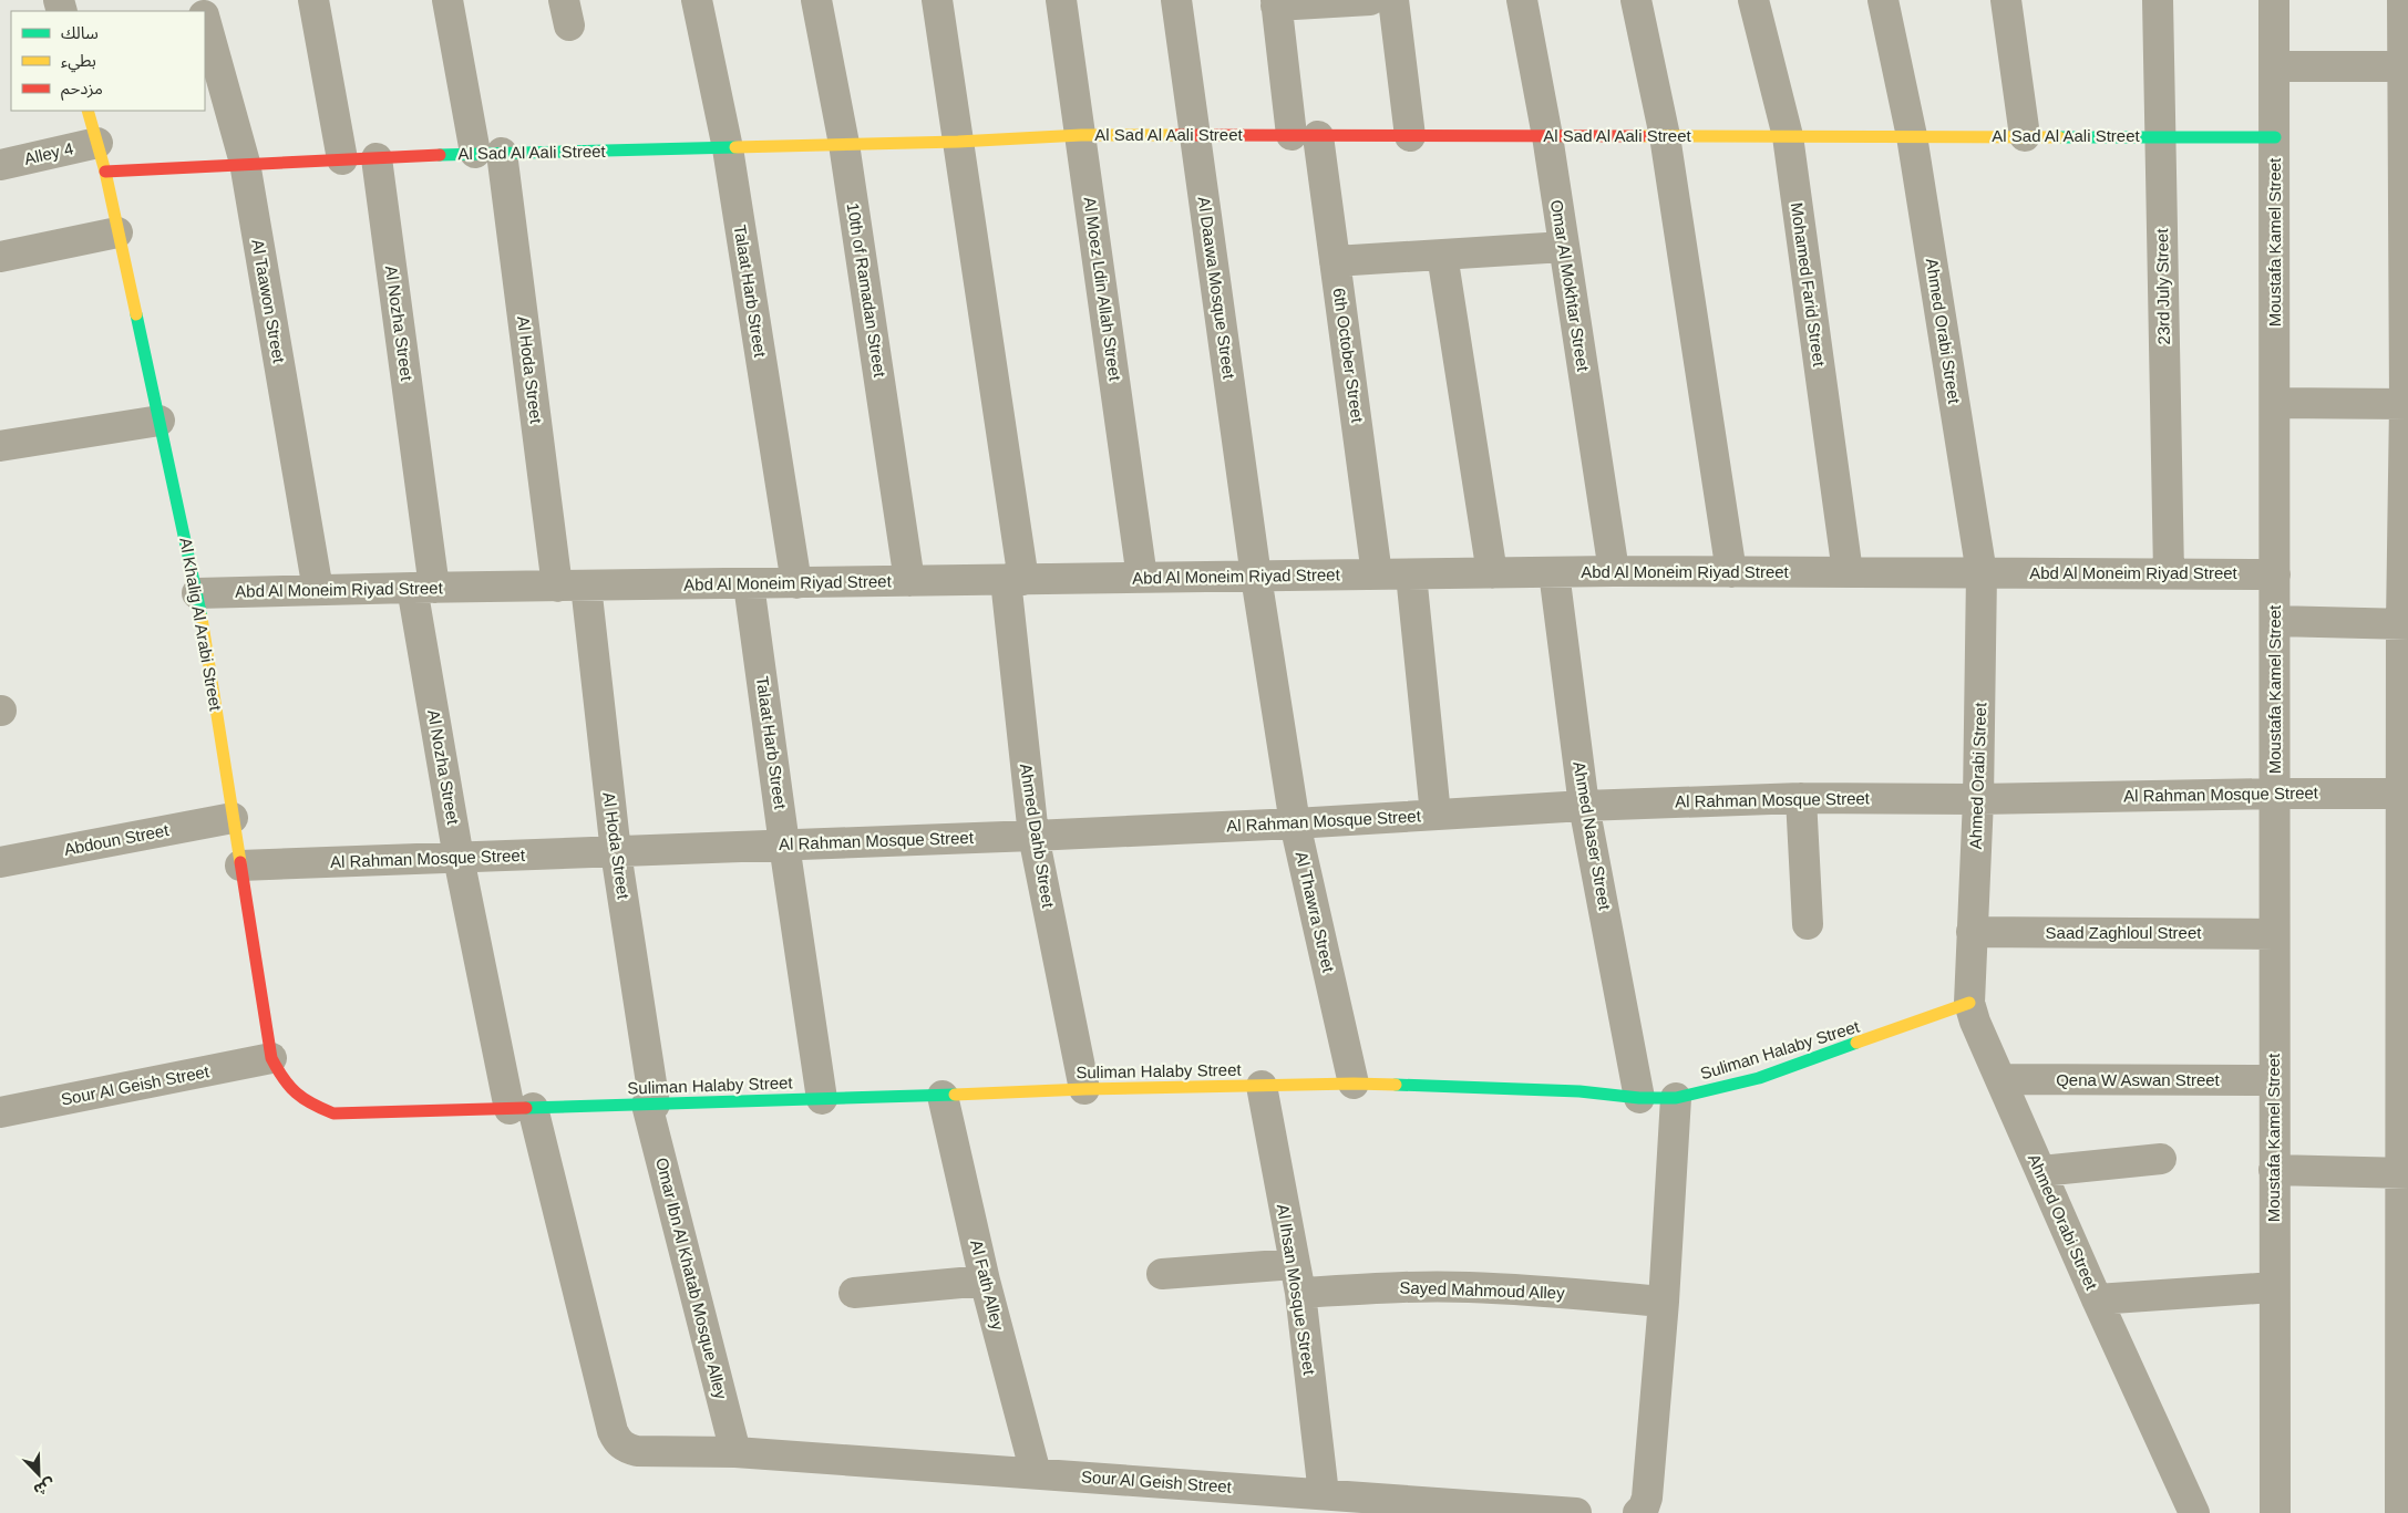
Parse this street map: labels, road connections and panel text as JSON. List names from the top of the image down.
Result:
{
  "streets": {
    "street": [
      "Al Sad Al Aali Street",
      "Alley 4",
      "Moustafa Kamel Street",
      "Mohamed Farid Street",
      "Omar Al Mokhtar Street",
      "23rd July Street",
      "Al Daawa Mosque Street",
      "Al Moez Ldin Allah Street",
      "10th of Ramadan Street",
      "Talaat Harb Street",
      "Al Taawon Street",
      "Al Nozha Street",
      "Ahmed Orabi Street",
      "6th October Street",
      "Al Hoda Street",
      "Abd Al Moneim Riyad Street",
      "Al Khalig Al Arabi Street",
      "Al Rahman Mosque Street",
      "Ahmed Dahb Street",
      "Ahmed Naser Street",
      "Abdoun Street",
      "Al Thawra Street",
      "Saad Zaghloul Street",
      "Suliman Halaby Street",
      "Qena W Aswan Street",
      "Sour Al Geish Street",
      "Omar Ibn Al Khatab Mosque Alley",
      "Al Fath Alley",
      "Al Ihsan Mosque Street",
      "Sayed Mahmoud Alley"
    ]
  },
  "crossings": [
    ["Al Sad Al Aali Street", "Moustafa Kamel Street"],
    ["Al Sad Al Aali Street", "Mohamed Farid Street"],
    ["Al Sad Al Aali Street", "Omar Al Mokhtar Street"],
    ["Al Sad Al Aali Street", "23rd July Street"],
    ["Al Sad Al Aali Street", "Al Daawa Mosque Street"],
    ["Al Sad Al Aali Street", "Al Moez Ldin Allah Street"],
    ["Al Sad Al Aali Street", "10th of Ramadan Street"],
    ["Al Sad Al Aali Street", "Talaat Harb Street"],
    ["Al Sad Al Aali Street", "Al Taawon Street"],
    ["Al Sad Al Aali Street", "Al Nozha Street"],
    ["Al Sad Al Aali Street", "Ahmed Orabi Street"],
    ["Al Sad Al Aali Street", "6th October Street"],
    ["Al Sad Al Aali Street", "Al Hoda Street"],
    ["Al Sad Al Aali Street", "Al Khalig Al Arabi Street"],
    ["Alley 4", "Al Khalig Al Arabi Street"],
    ["Moustafa Kamel Street", "Abd Al Moneim Riyad Street"],
    ["Moustafa Kamel Street", "Al Rahman Mosque Street"],
    ["Moustafa Kamel Street", "Saad Zaghloul Street"],
    ["Moustafa Kamel Street", "Qena W Aswan Street"],
    ["Mohamed Farid Street", "Abd Al Moneim Riyad Street"],
    ["Omar Al Mokhtar Street", "Abd Al Moneim Riyad Street"],
    ["23rd July Street", "Abd Al Moneim Riyad Street"],
    ["Al Daawa Mosque Street", "Abd Al Moneim Riyad Street"],
    ["Al Daawa Mosque Street", "Al Thawra Street"],
    ["Al Moez Ldin Allah Street", "Abd Al Moneim Riyad Street"],
    ["10th of Ramadan Street", "Abd Al Moneim Riyad Street"],
    ["Talaat Harb Street", "Abd Al Moneim Riyad Street"],
    ["Talaat Harb Street", "Al Rahman Mosque Street"],
    ["Talaat Harb Street", "Suliman Halaby Street"],
    ["Al Taawon Street", "Abd Al Moneim Riyad Street"],
    ["Al Nozha Street", "Abd Al Moneim Riyad Street"],
    ["Al Nozha Street", "Al Rahman Mosque Street"],
    ["Al Nozha Street", "Suliman Halaby Street"],
    ["Al Nozha Street", "Sour Al Geish Street"],
    ["Al Nozha Street", "Omar Ibn Al Khatab Mosque Alley"],
    ["Ahmed Orabi Street", "Abd Al Moneim Riyad Street"],
    ["Ahmed Orabi Street", "Al Rahman Mosque Street"],
    ["Ahmed Orabi Street", "Saad Zaghloul Street"],
    ["Ahmed Orabi Street", "Suliman Halaby Street"],
    ["Ahmed Orabi Street", "Qena W Aswan Street"],
    ["6th October Street", "Abd Al Moneim Riyad Street"],
    ["Al Hoda Street", "Abd Al Moneim Riyad Street"],
    ["Al Hoda Street", "Al Rahman Mosque Street"],
    ["Al Hoda Street", "Suliman Halaby Street"],
    ["Al Hoda Street", "Omar Ibn Al Khatab Mosque Alley"],
    ["Abd Al Moneim Riyad Street", "Al Khalig Al Arabi Street"],
    ["Abd Al Moneim Riyad Street", "Ahmed Dahb Street"],
    ["Abd Al Moneim Riyad Street", "Ahmed Naser Street"],
    ["Abd Al Moneim Riyad Street", "Al Thawra Street"],
    ["Al Khalig Al Arabi Street", "Al Rahman Mosque Street"],
    ["Al Khalig Al Arabi Street", "Abdoun Street"],
    ["Al Khalig Al Arabi Street", "Suliman Halaby Street"],
    ["Al Khalig Al Arabi Street", "Sour Al Geish Street"],
    ["Al Rahman Mosque Street", "Ahmed Dahb Street"],
    ["Al Rahman Mosque Street", "Ahmed Naser Street"],
    ["Al Rahman Mosque Street", "Al Thawra Street"],
    ["Ahmed Dahb Street", "Suliman Halaby Street"],
    ["Ahmed Naser Street", "Suliman Halaby Street"],
    ["Al Thawra Street", "Suliman Halaby Street"],
    ["Suliman Halaby Street", "Omar Ibn Al Khatab Mosque Alley"],
    ["Suliman Halaby Street", "Al Fath Alley"],
    ["Suliman Halaby Street", "Al Ihsan Mosque Street"],
    ["Sour Al Geish Street", "Omar Ibn Al Khatab Mosque Alley"],
    ["Sour Al Geish Street", "Al Fath Alley"],
    ["Sour Al Geish Street", "Al Ihsan Mosque Street"],
    ["Al Ihsan Mosque Street", "Sayed Mahmoud Alley"]
  ],
  "legend": ["سالك", "بطيء", "مزدحم"],
  "north": "bottom right"
}
